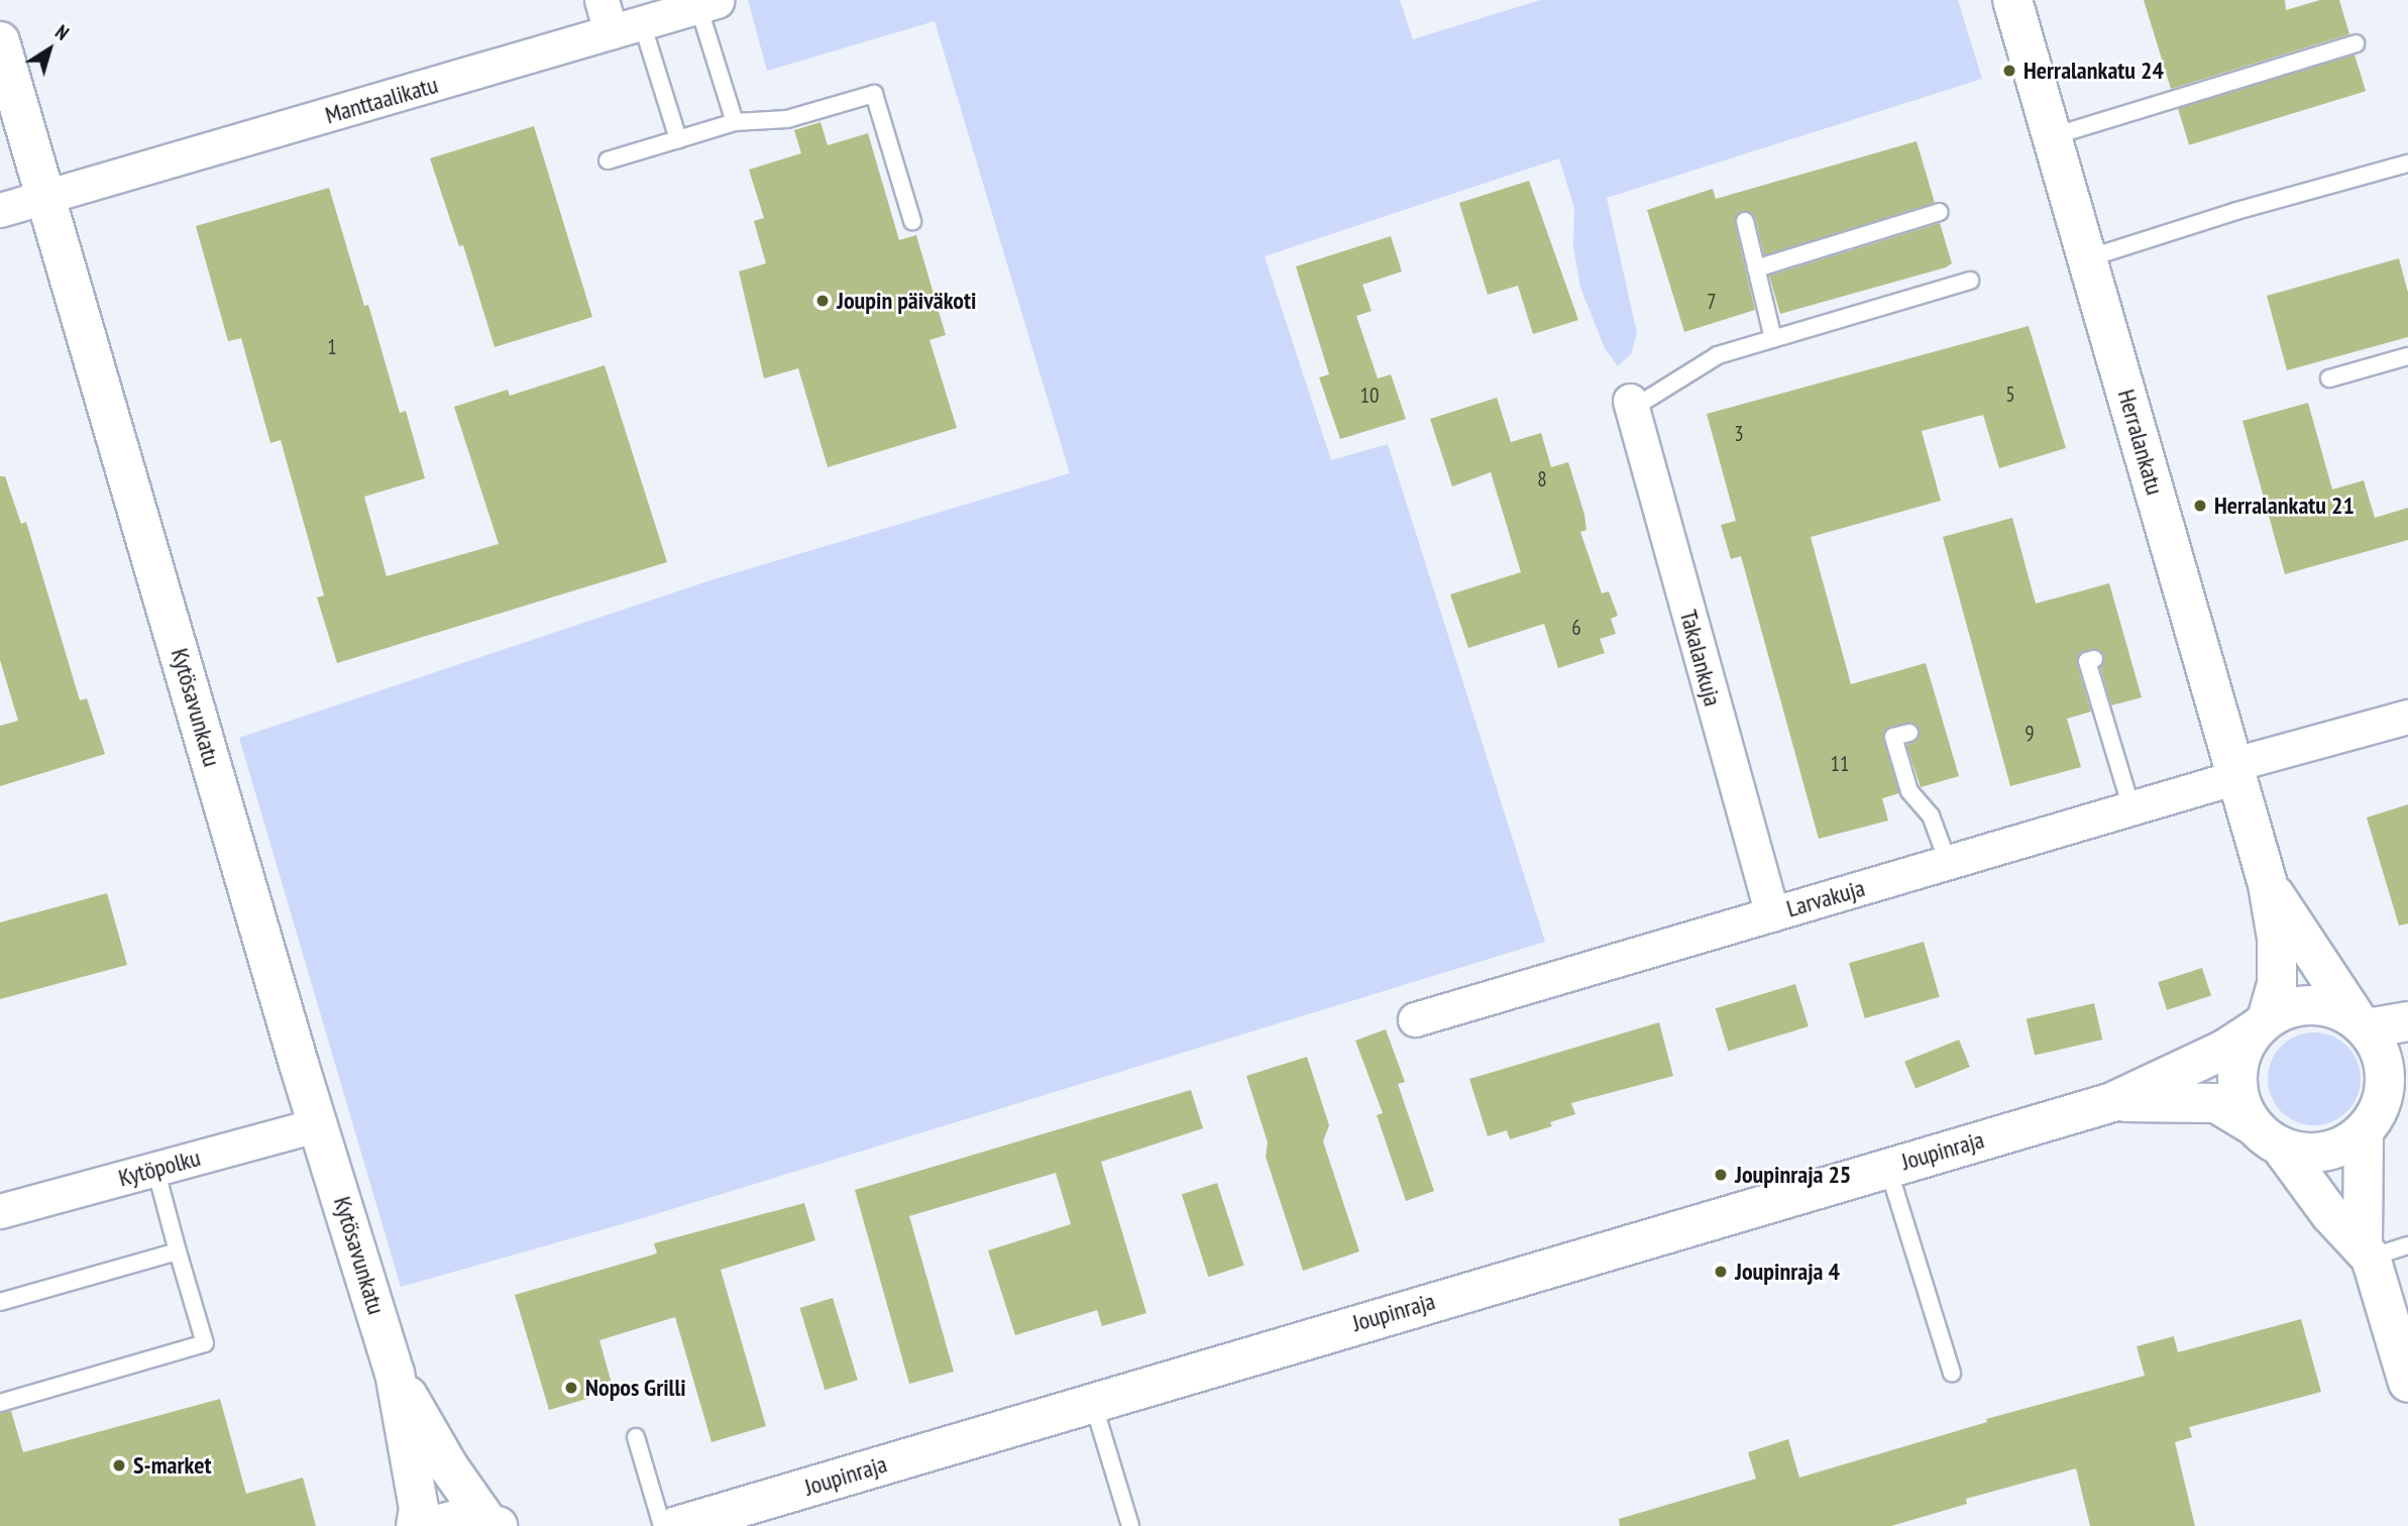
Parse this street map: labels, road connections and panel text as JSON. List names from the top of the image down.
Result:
{
  "streets": {
    "street": [
      "Manttaalikatu",
      "Herralankatu",
      "Takalankuja",
      "Kytösavunkatu",
      "Larvakuja",
      "Joupinraja",
      "Kytöpolku"
    ]
  },
  "crossings": [
    ["Manttaalikatu", "Kytösavunkatu"],
    ["Herralankatu", "Larvakuja"],
    ["Herralankatu", "Joupinraja"],
    ["Takalankuja", "Larvakuja"],
    ["Kytösavunkatu", "Kytöpolku"]
  ],
  "places": [
    "Herralankatu 24",
    "Joupin päiväkoti",
    "Herralankatu 21",
    "Joupinraja 25",
    "Joupinraja 4",
    "Nopos Grilli",
    "S-market"
  ],
  "house_numbers": [
    "7",
    "1",
    "5",
    "10",
    "3",
    "8",
    "6",
    "9",
    "11"
  ],
  "north": "top right"
}
